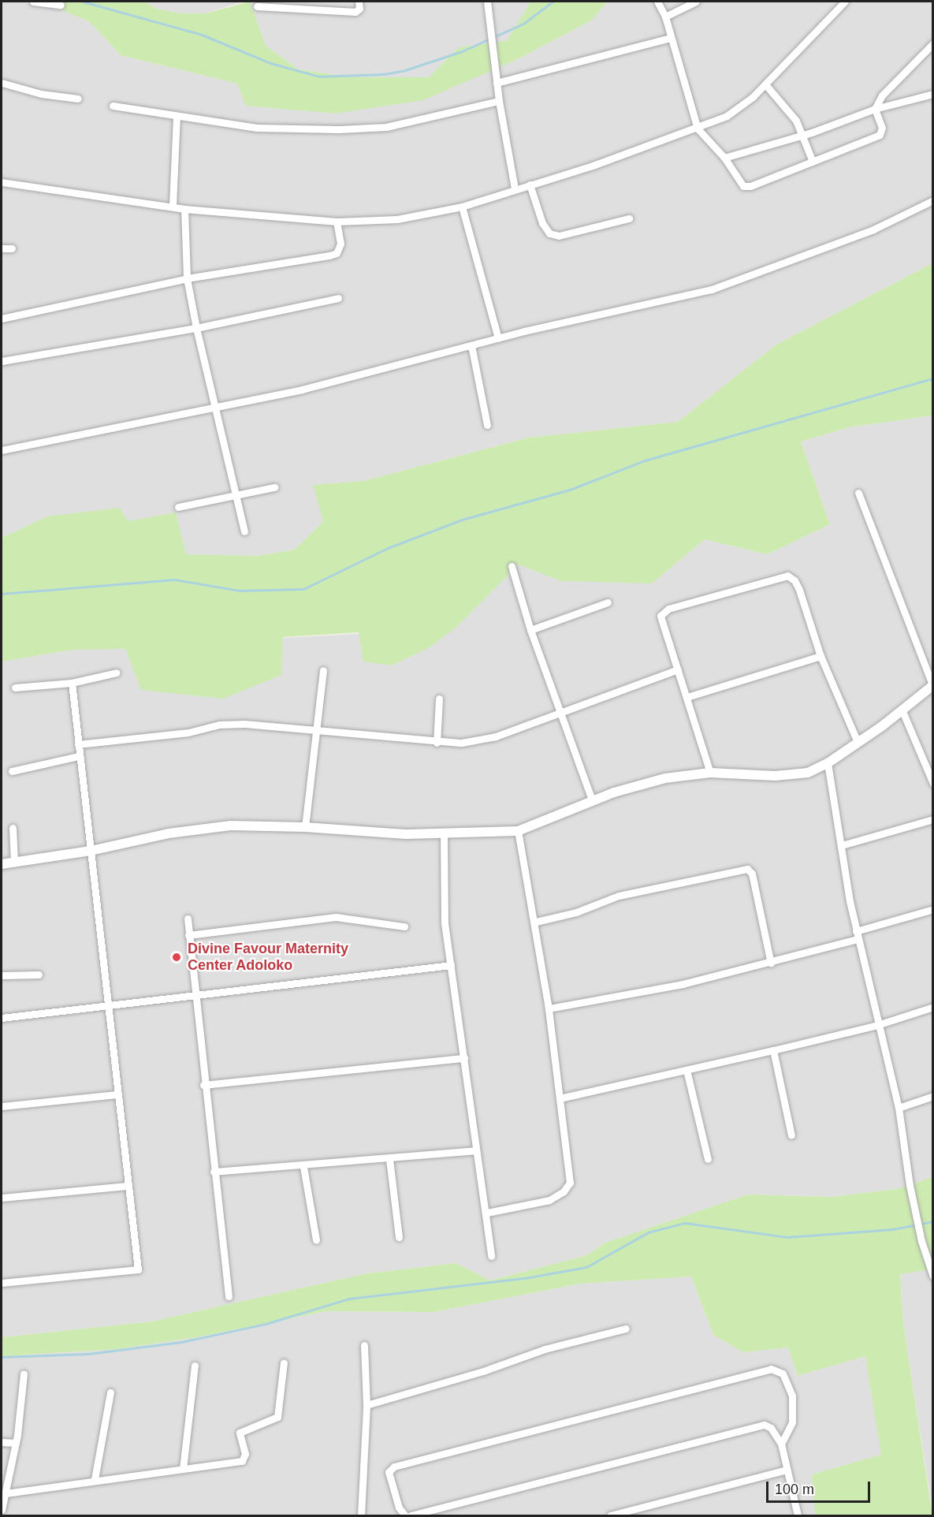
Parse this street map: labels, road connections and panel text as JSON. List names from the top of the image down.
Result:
{
  "places": ["Divine Favour Maternity Center Adoloko"],
  "scale_bar": "100 m"
}
